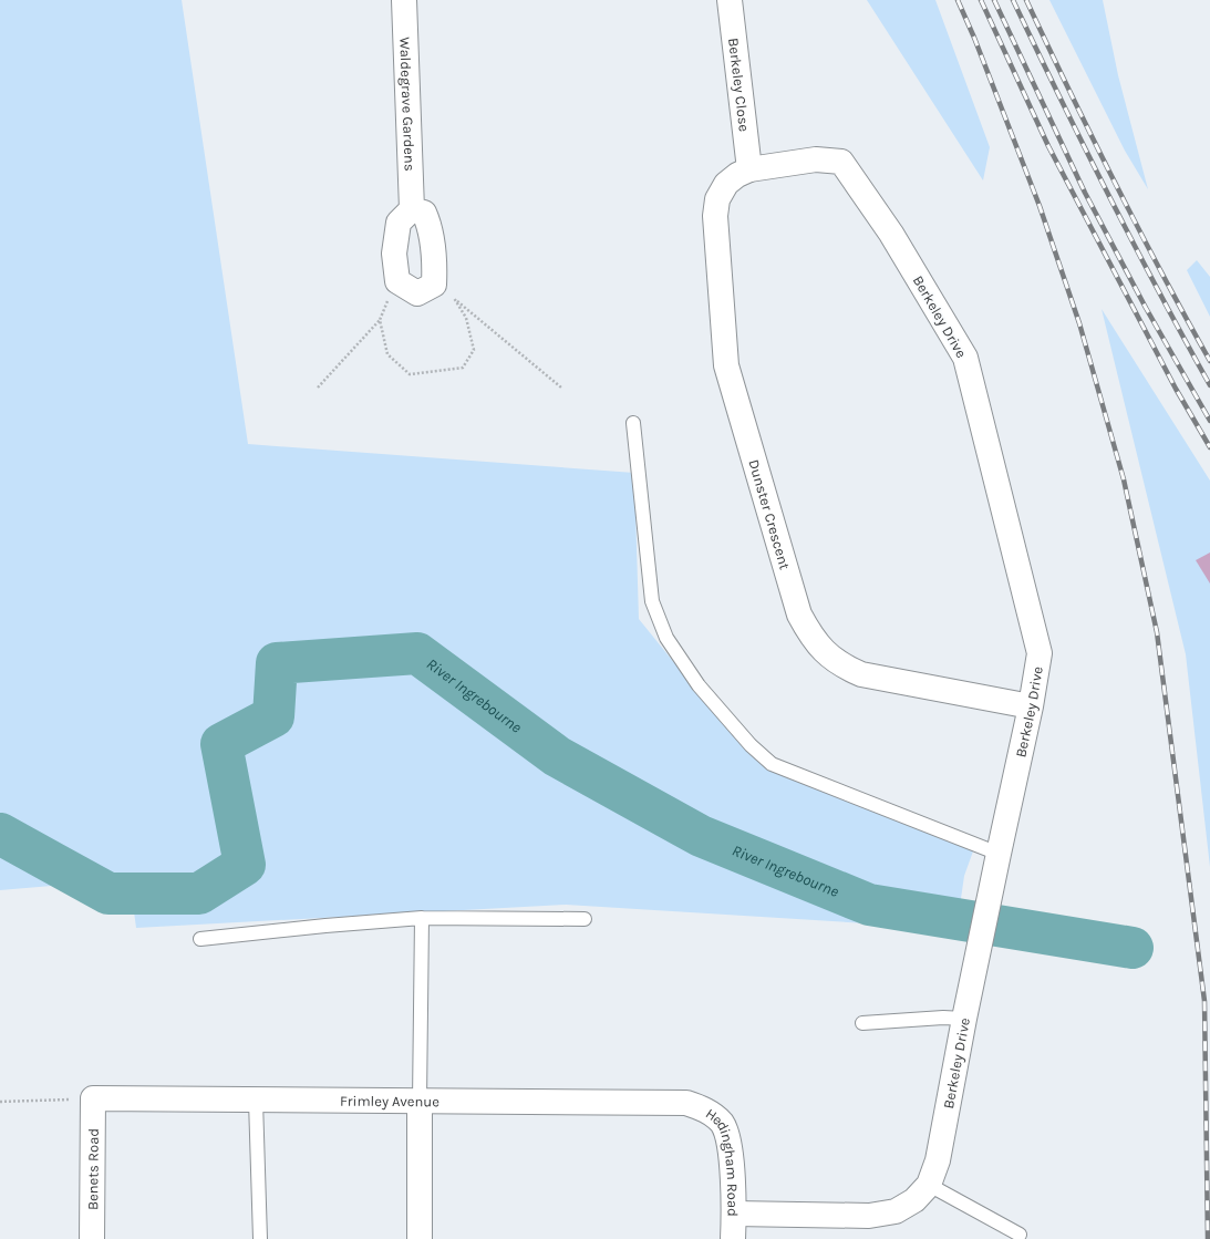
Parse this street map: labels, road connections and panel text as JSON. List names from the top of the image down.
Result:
{
  "streets": {
    "street": [
      "Berkeley Close",
      "Waldegrave Gardens",
      "Berkeley Drive",
      "Dunster Crescent",
      "Frimley Avenue",
      "Hedingham Road",
      "Benets Road"
    ]
  },
  "crossings": [
    ["Berkeley Close", "Berkeley Drive"],
    ["Berkeley Close", "Dunster Crescent"],
    ["Berkeley Drive", "Dunster Crescent"],
    ["Berkeley Drive", "Hedingham Road"],
    ["Frimley Avenue", "Hedingham Road"],
    ["Frimley Avenue", "Benets Road"]
  ],
  "water": ["River Ingrebourne"]
}
